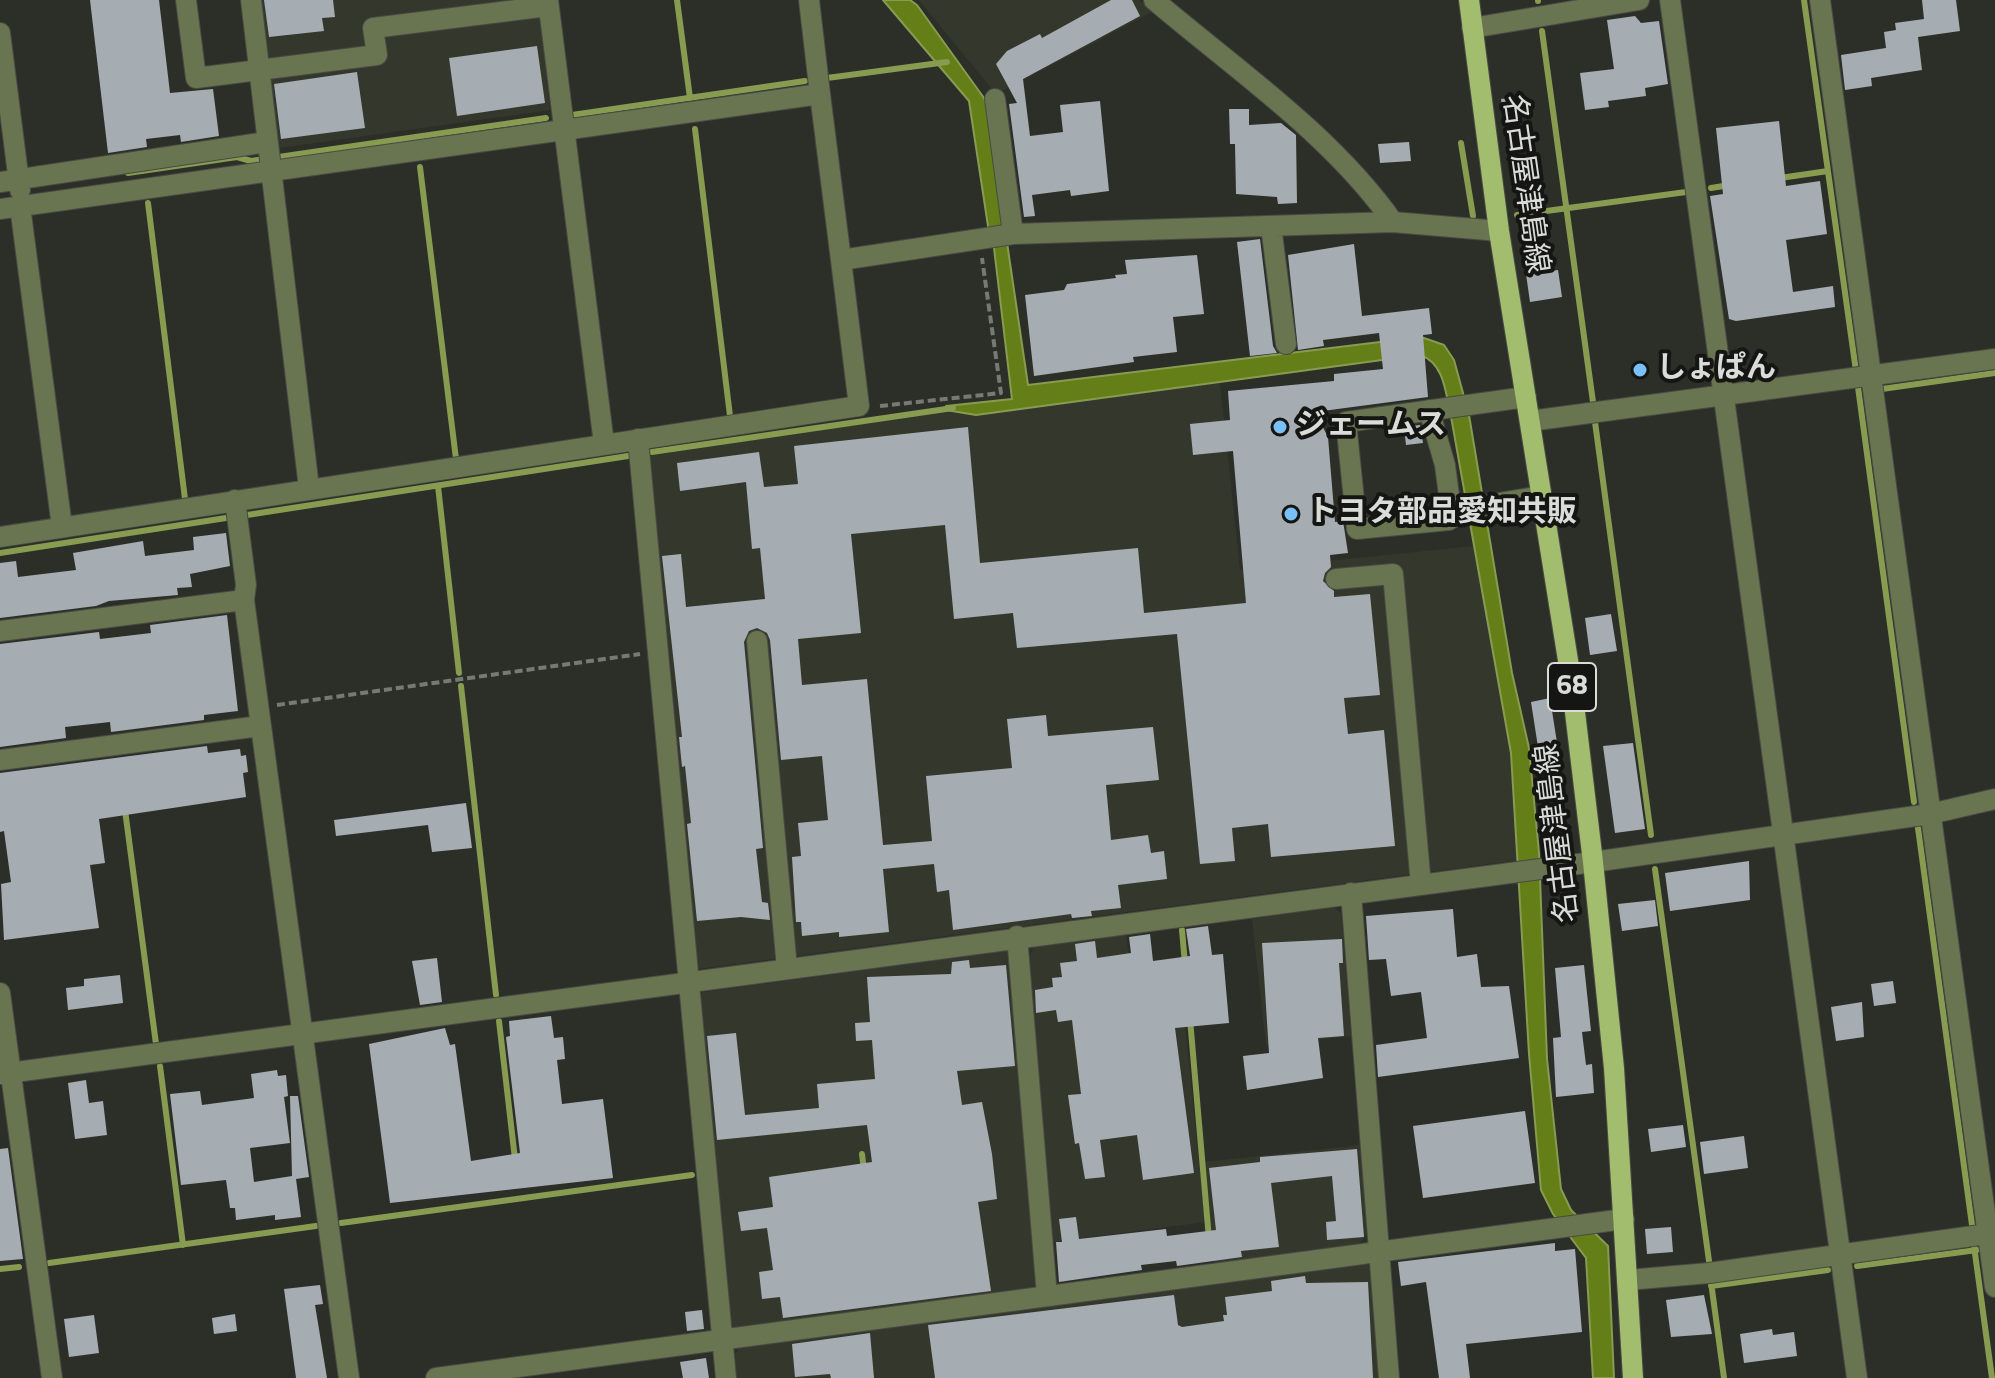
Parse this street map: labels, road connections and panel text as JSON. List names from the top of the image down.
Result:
{
  "streets": {
    "main road": ["名古屋津島線", "68"]
  },
  "places": ["しょぱん", "ジェームス", "トヨタ部品愛知共販"]
}
